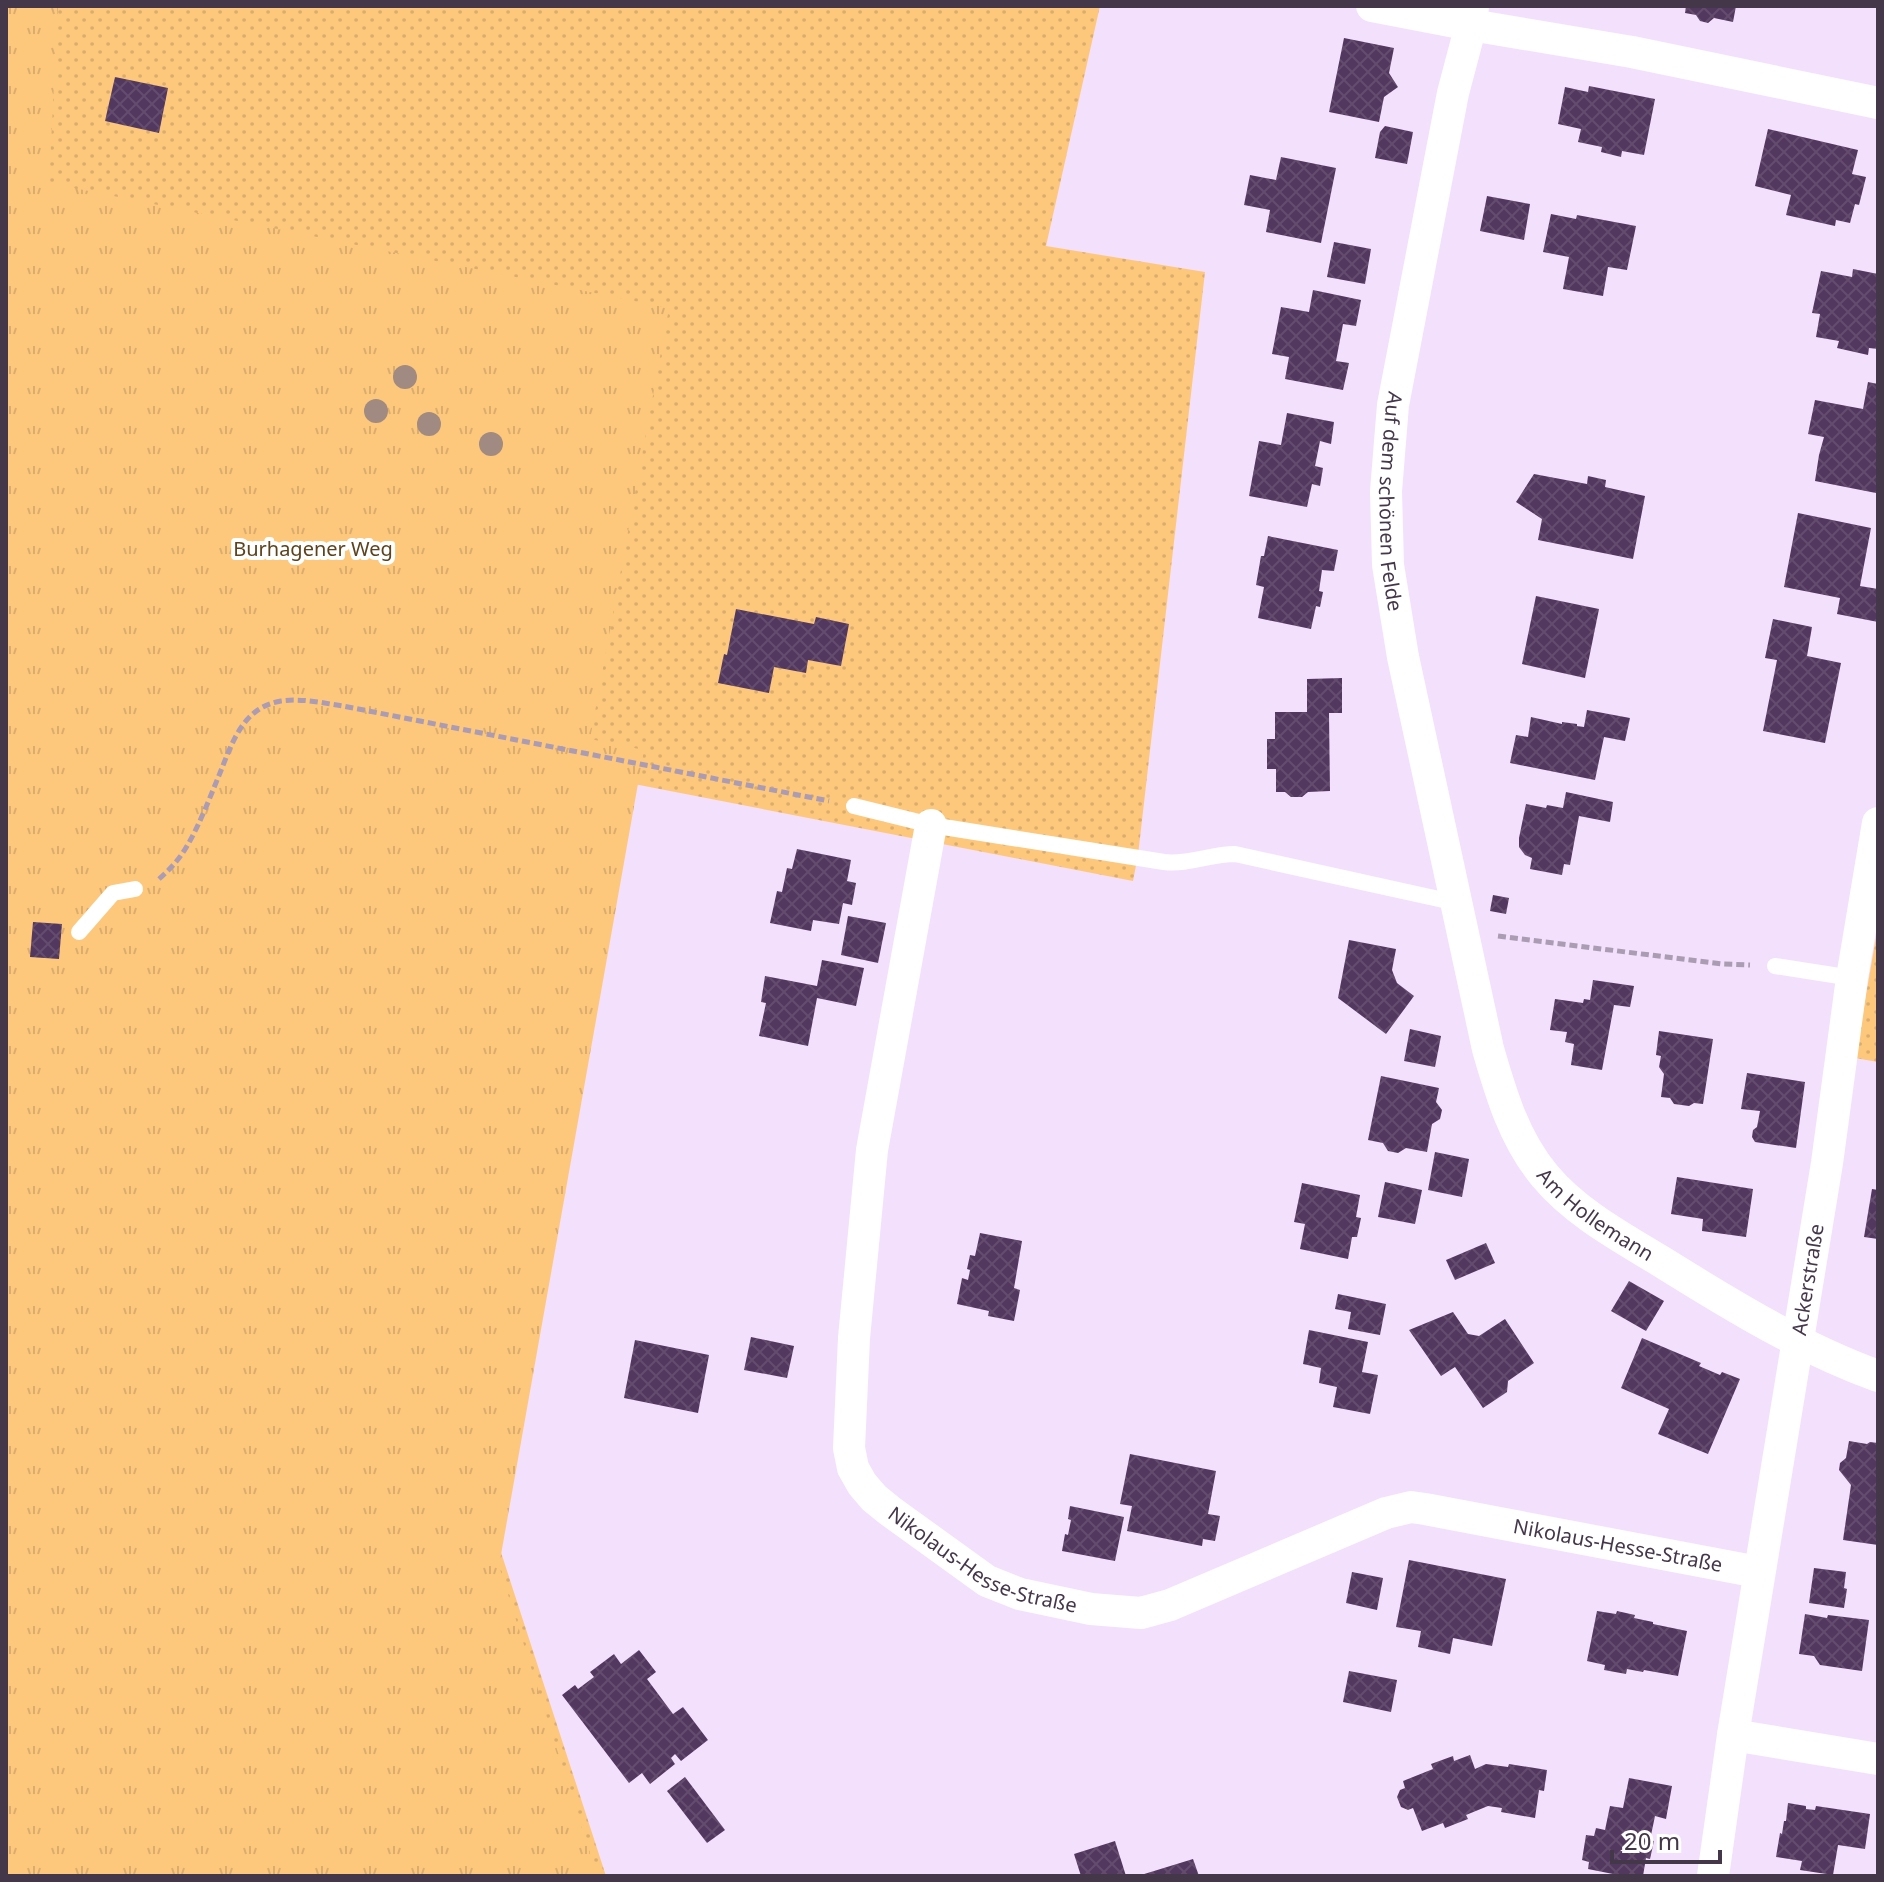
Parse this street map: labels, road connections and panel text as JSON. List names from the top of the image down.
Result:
{
  "streets": {
    "street": [
      "Auf dem schönen Felde",
      "Am Hollemann",
      "Ackerstraße",
      "Nikolaus-Hesse-Straße"
    ]
  },
  "crossings": [
    ["Auf dem schönen Felde", "Am Hollemann"],
    ["Am Hollemann", "Ackerstraße"],
    ["Ackerstraße", "Nikolaus-Hesse-Straße"]
  ],
  "parks": ["Burhagener Weg"],
  "scale_bar": "20 m"
}
